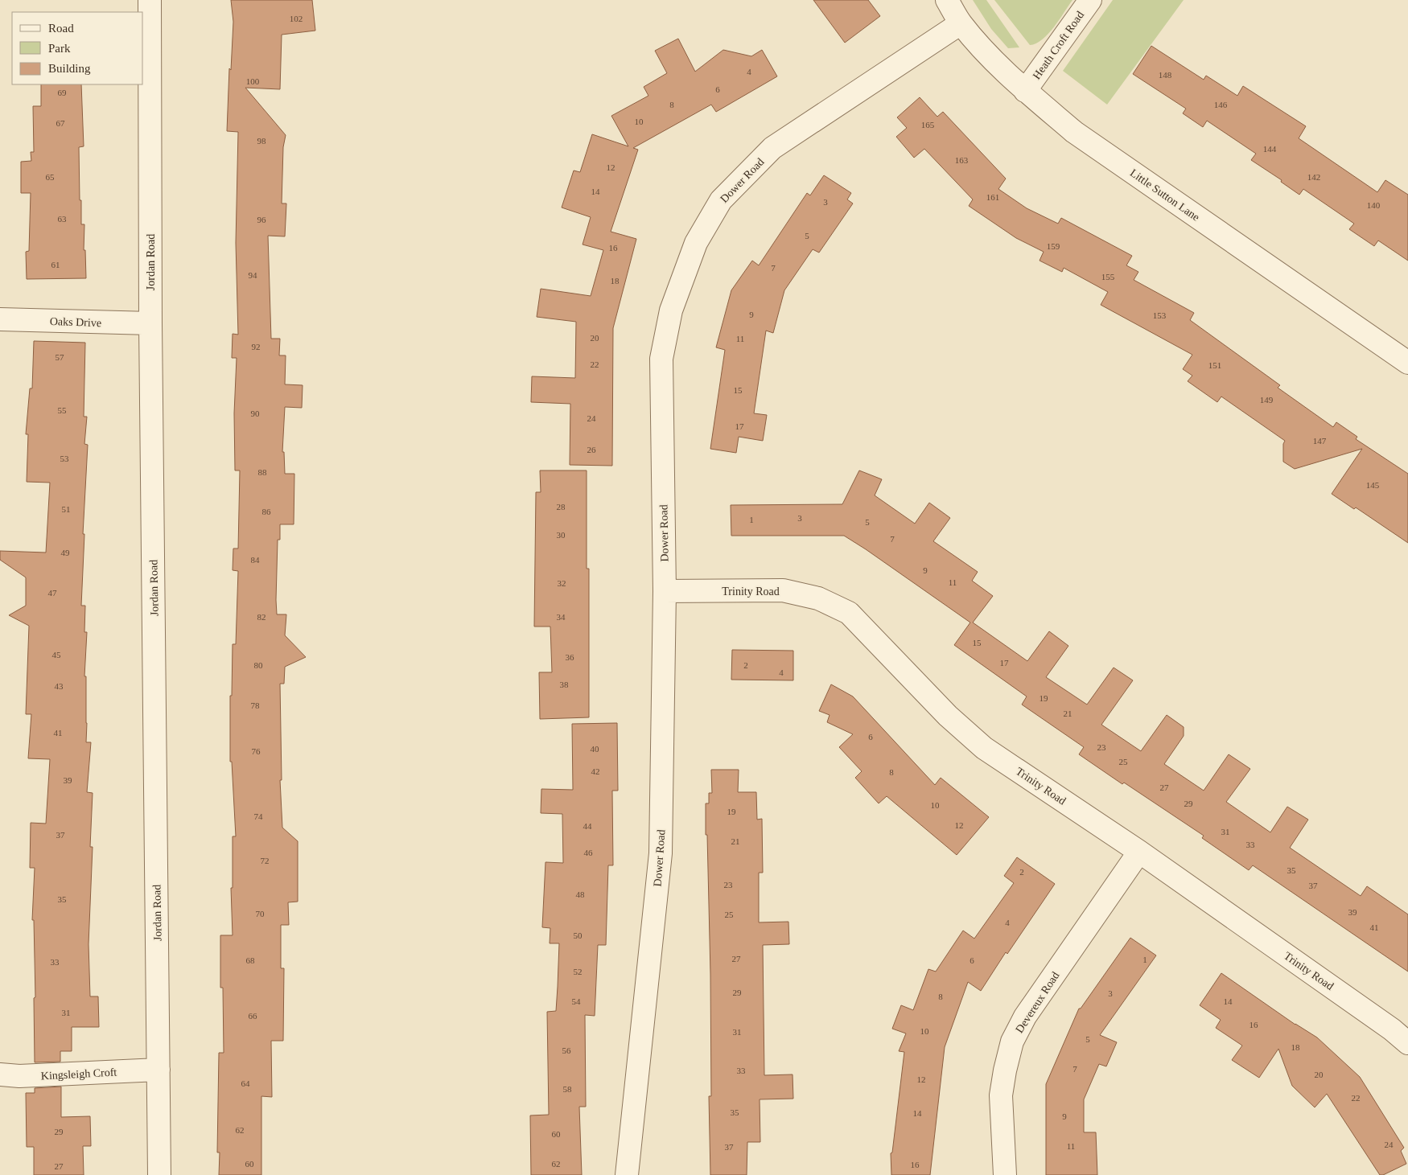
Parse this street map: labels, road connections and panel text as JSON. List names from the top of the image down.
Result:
{
  "streets": {
    "street": [
      "Heath Croft Road",
      "Dower Road",
      "Little Sutton Lane",
      "Jordan Road",
      "Oaks Drive",
      "Trinity Road",
      "Devereux Road",
      "Kingsleigh Croft"
    ]
  },
  "crossings": [
    ["Heath Croft Road", "Little Sutton Lane"],
    ["Dower Road", "Little Sutton Lane"],
    ["Dower Road", "Trinity Road"],
    ["Jordan Road", "Oaks Drive"],
    ["Jordan Road", "Kingsleigh Croft"],
    ["Trinity Road", "Devereux Road"]
  ],
  "house_numbers": [
    "102",
    "4",
    "148",
    "100",
    "6",
    "69",
    "8",
    "146",
    "10",
    "67",
    "165",
    "98",
    "144",
    "163",
    "12",
    "65",
    "142",
    "14",
    "161",
    "3",
    "140",
    "63",
    "96",
    "5",
    "159",
    "16",
    "61",
    "7",
    "94",
    "155",
    "18",
    "9",
    "153",
    "20",
    "11",
    "92",
    "57",
    "22",
    "151",
    "15",
    "149",
    "55",
    "90",
    "24",
    "17",
    "147",
    "26",
    "53",
    "88",
    "145",
    "28",
    "51",
    "86",
    "3",
    "1",
    "5",
    "30",
    "7",
    "49",
    "84",
    "9",
    "11",
    "32",
    "47",
    "82",
    "34",
    "15",
    "45",
    "36",
    "17",
    "80",
    "2",
    "4",
    "38",
    "43",
    "19",
    "78",
    "21",
    "41",
    "6",
    "23",
    "40",
    "76",
    "25",
    "42",
    "8",
    "39",
    "27",
    "29",
    "10",
    "19",
    "74",
    "12",
    "44",
    "31",
    "37",
    "21",
    "33",
    "46",
    "72",
    "35",
    "2",
    "23",
    "37",
    "48",
    "35",
    "39",
    "70",
    "25",
    "4",
    "41",
    "50",
    "27",
    "1",
    "68",
    "6",
    "33",
    "52",
    "29",
    "3",
    "8",
    "54",
    "14",
    "31",
    "66",
    "16",
    "10",
    "31",
    "5",
    "18",
    "56",
    "7",
    "33",
    "20",
    "12",
    "64",
    "58",
    "22",
    "35",
    "14",
    "9",
    "62",
    "29",
    "60",
    "24",
    "11",
    "37",
    "60",
    "62",
    "16",
    "27"
  ],
  "legend": ["Road", "Park", "Building"]
}
